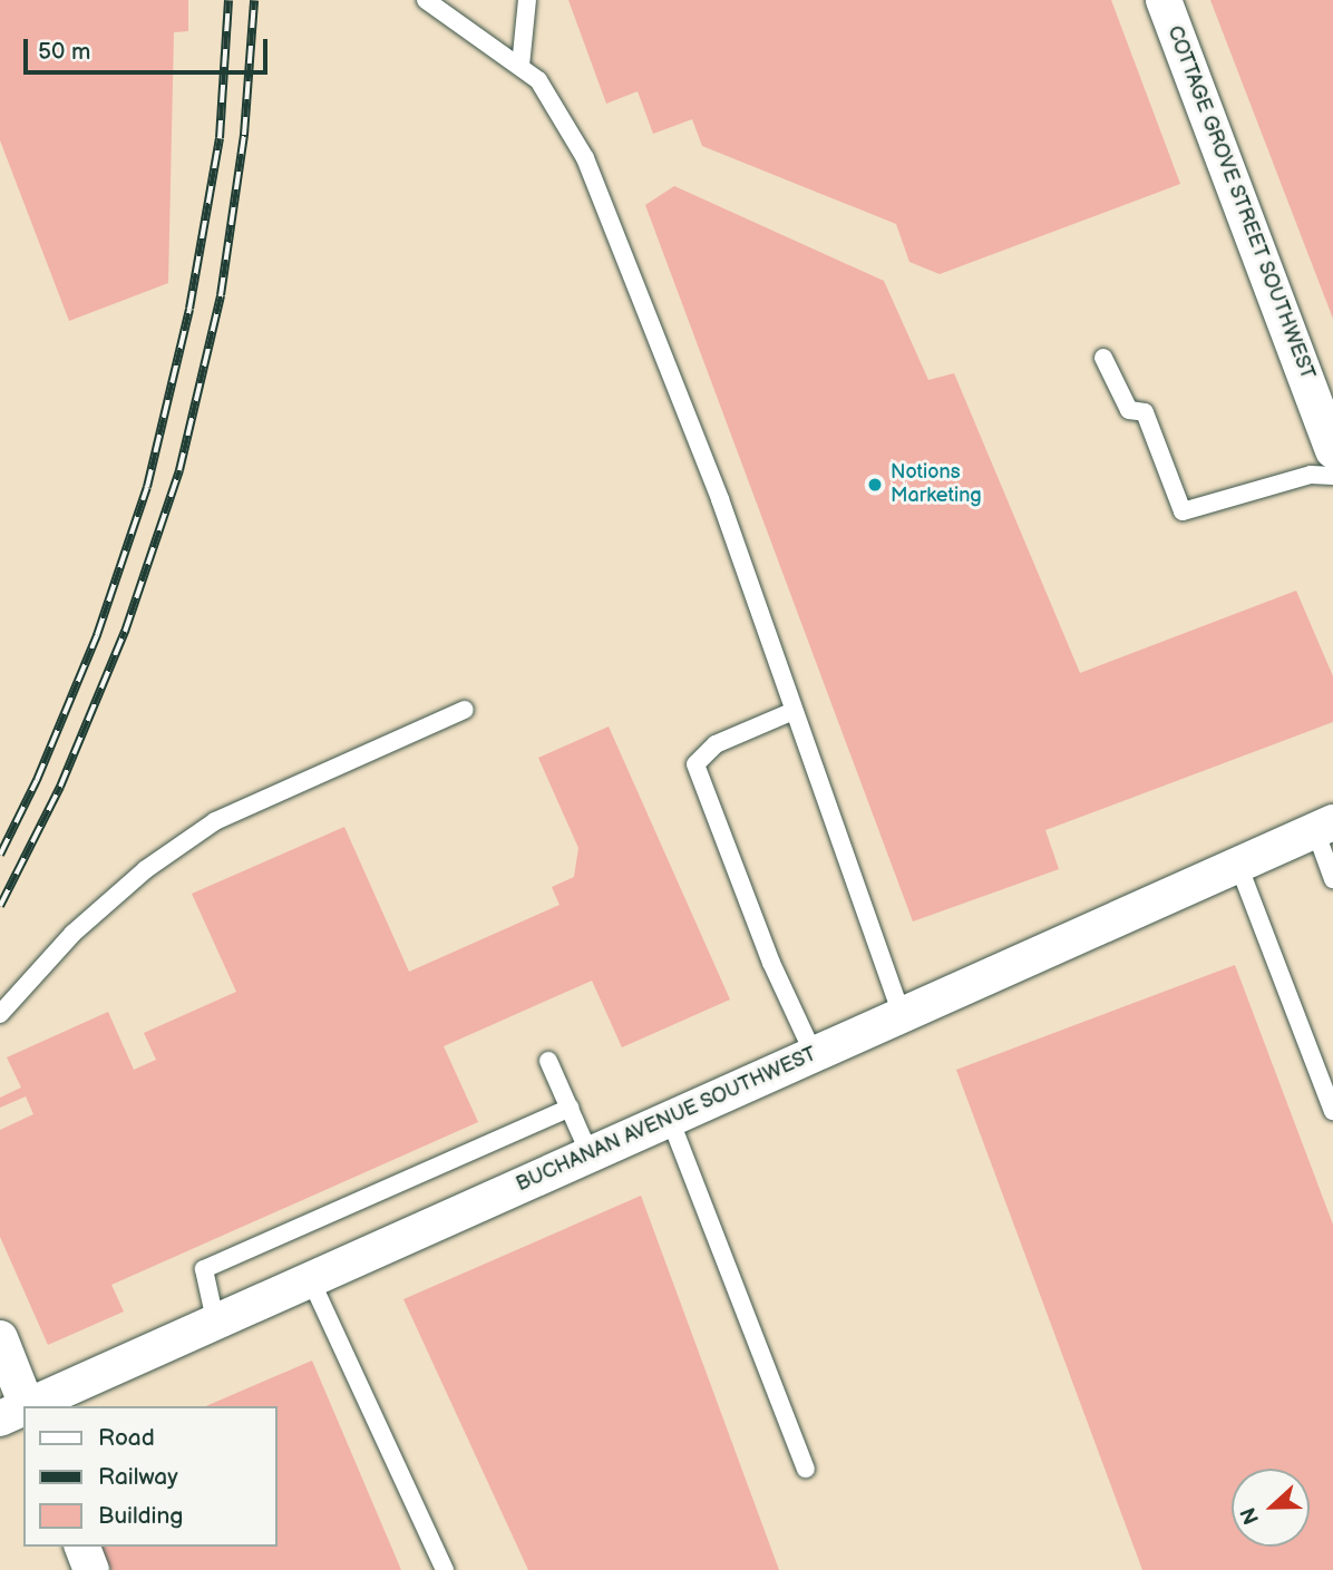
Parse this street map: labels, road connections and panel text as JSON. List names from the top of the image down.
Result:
{
  "streets": {
    "street": ["COTTAGE GROVE STREET SOUTHWEST", "BUCHANAN AVENUE SOUTHWEST"]
  },
  "places": ["Notions Marketing"],
  "legend": ["Road", "Railway", "Building"],
  "scale_bar": "50 m",
  "north": "left"
}
